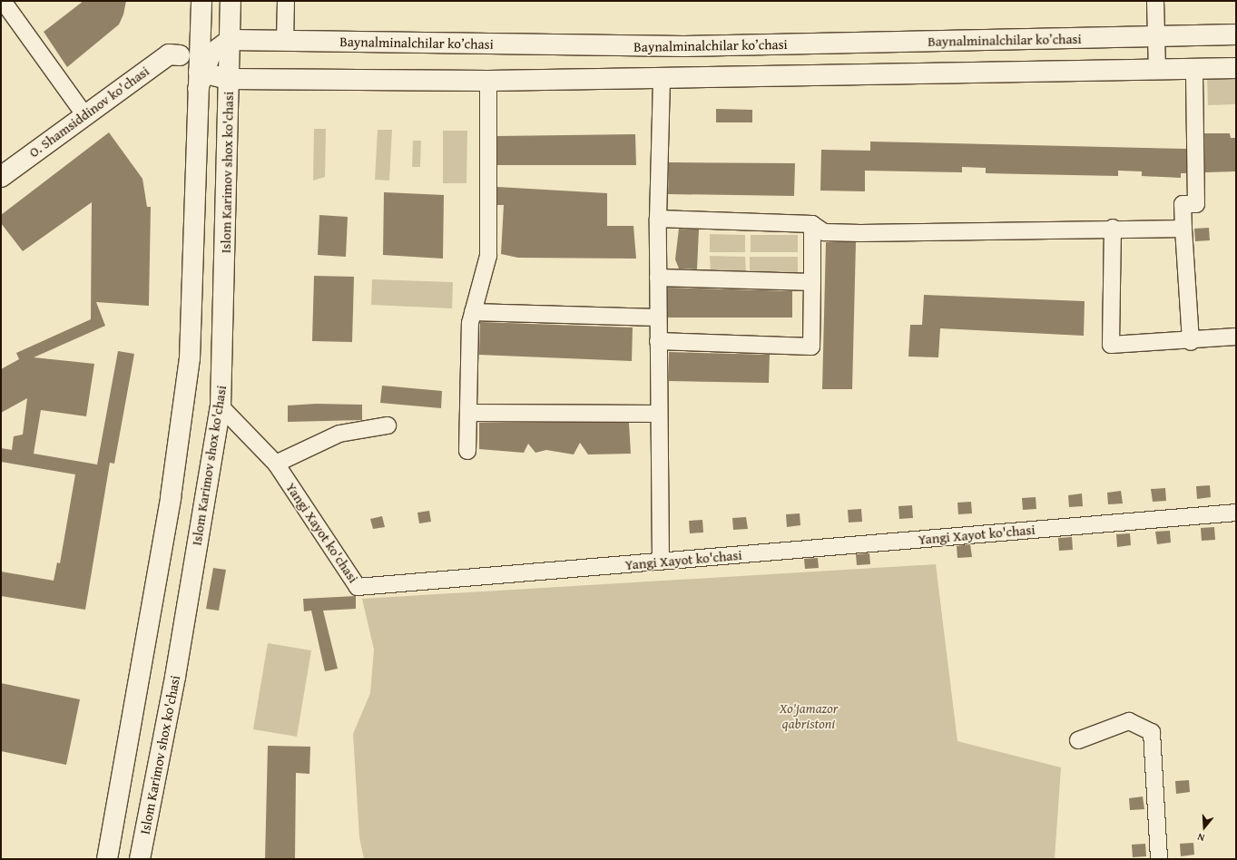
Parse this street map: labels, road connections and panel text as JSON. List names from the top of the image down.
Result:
{
  "streets": {
    "main road": ["Baynalminalchilar ko’chasi", "O. Shamsiddinov ko'chasi", "Islom Karimov shox ko'chasi"],
    "street": ["Yangi Xayot ko'chasi"]
  },
  "crossings": [
    ["Baynalminalchilar ko’chasi", "Islom Karimov shox ko'chasi"],
    ["Islom Karimov shox ko'chasi", "Yangi Xayot ko'chasi"]
  ],
  "parks": ["Xo'jamazor qabristoni"],
  "north": "bottom"
}
